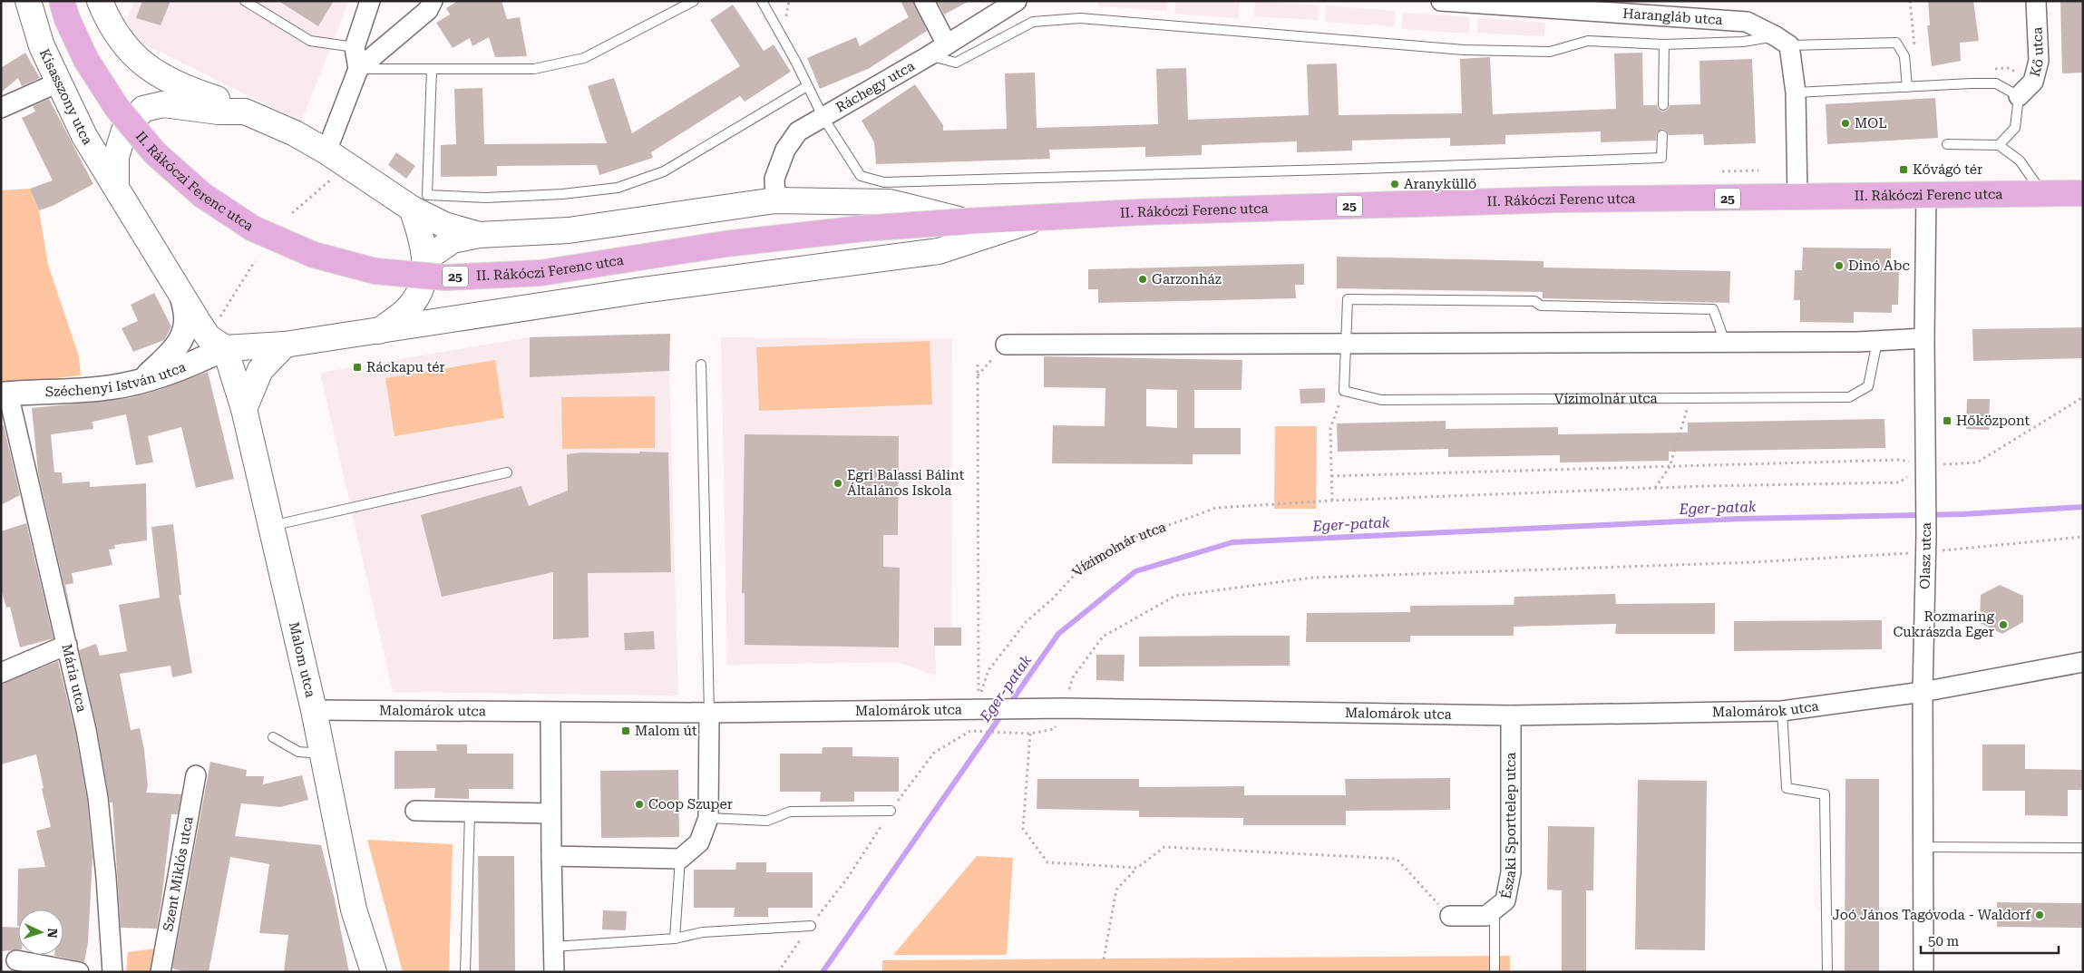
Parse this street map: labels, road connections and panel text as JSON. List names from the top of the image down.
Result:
{
  "streets": {
    "main road": [
      "Kisasszony utca",
      "II. Rákóczi Ferenc utca",
      "25",
      "Malom utca"
    ],
    "street": [
      "Harangláb utca",
      "Kő utca",
      "Ráchegy utca",
      "Széchenyi István utca",
      "Olasz utca",
      "Mária utca",
      "Malomárok utca",
      "Északi Sporttelep utca",
      "Szent Miklós utca"
    ],
    "lane": ["Vízimolnár utca"]
  },
  "crossings": [
    ["Ráchegy utca", "II. Rákóczi Ferenc utca"],
    ["II. Rákóczi Ferenc utca", "Olasz utca"],
    ["Széchenyi István utca", "Malom utca"],
    ["Széchenyi István utca", "Mária utca"],
    ["Vízimolnár utca", "Olasz utca"],
    ["Vízimolnár utca", "Malomárok utca"],
    ["Olasz utca", "Malomárok utca"],
    ["Malom utca", "Malomárok utca"],
    ["Malomárok utca", "Északi Sporttelep utca"]
  ],
  "water": ["Eger-patak"],
  "places": {
    "other": [
      "MOL",
      "Aranyküllő",
      "Dinó Abc",
      "Garzonház",
      "Egri Balassi Bálint Általános Iskola",
      "Rozmaring Cukrászda Eger",
      "Coop Szuper",
      "Joó János Tagóvoda - Waldorf"
    ],
    "transit": [
      "Kővágó tér",
      "Ráckapu tér",
      "Hőközpont",
      "Malom út"
    ]
  },
  "scale_bar": "50 m",
  "north": "right"
}
